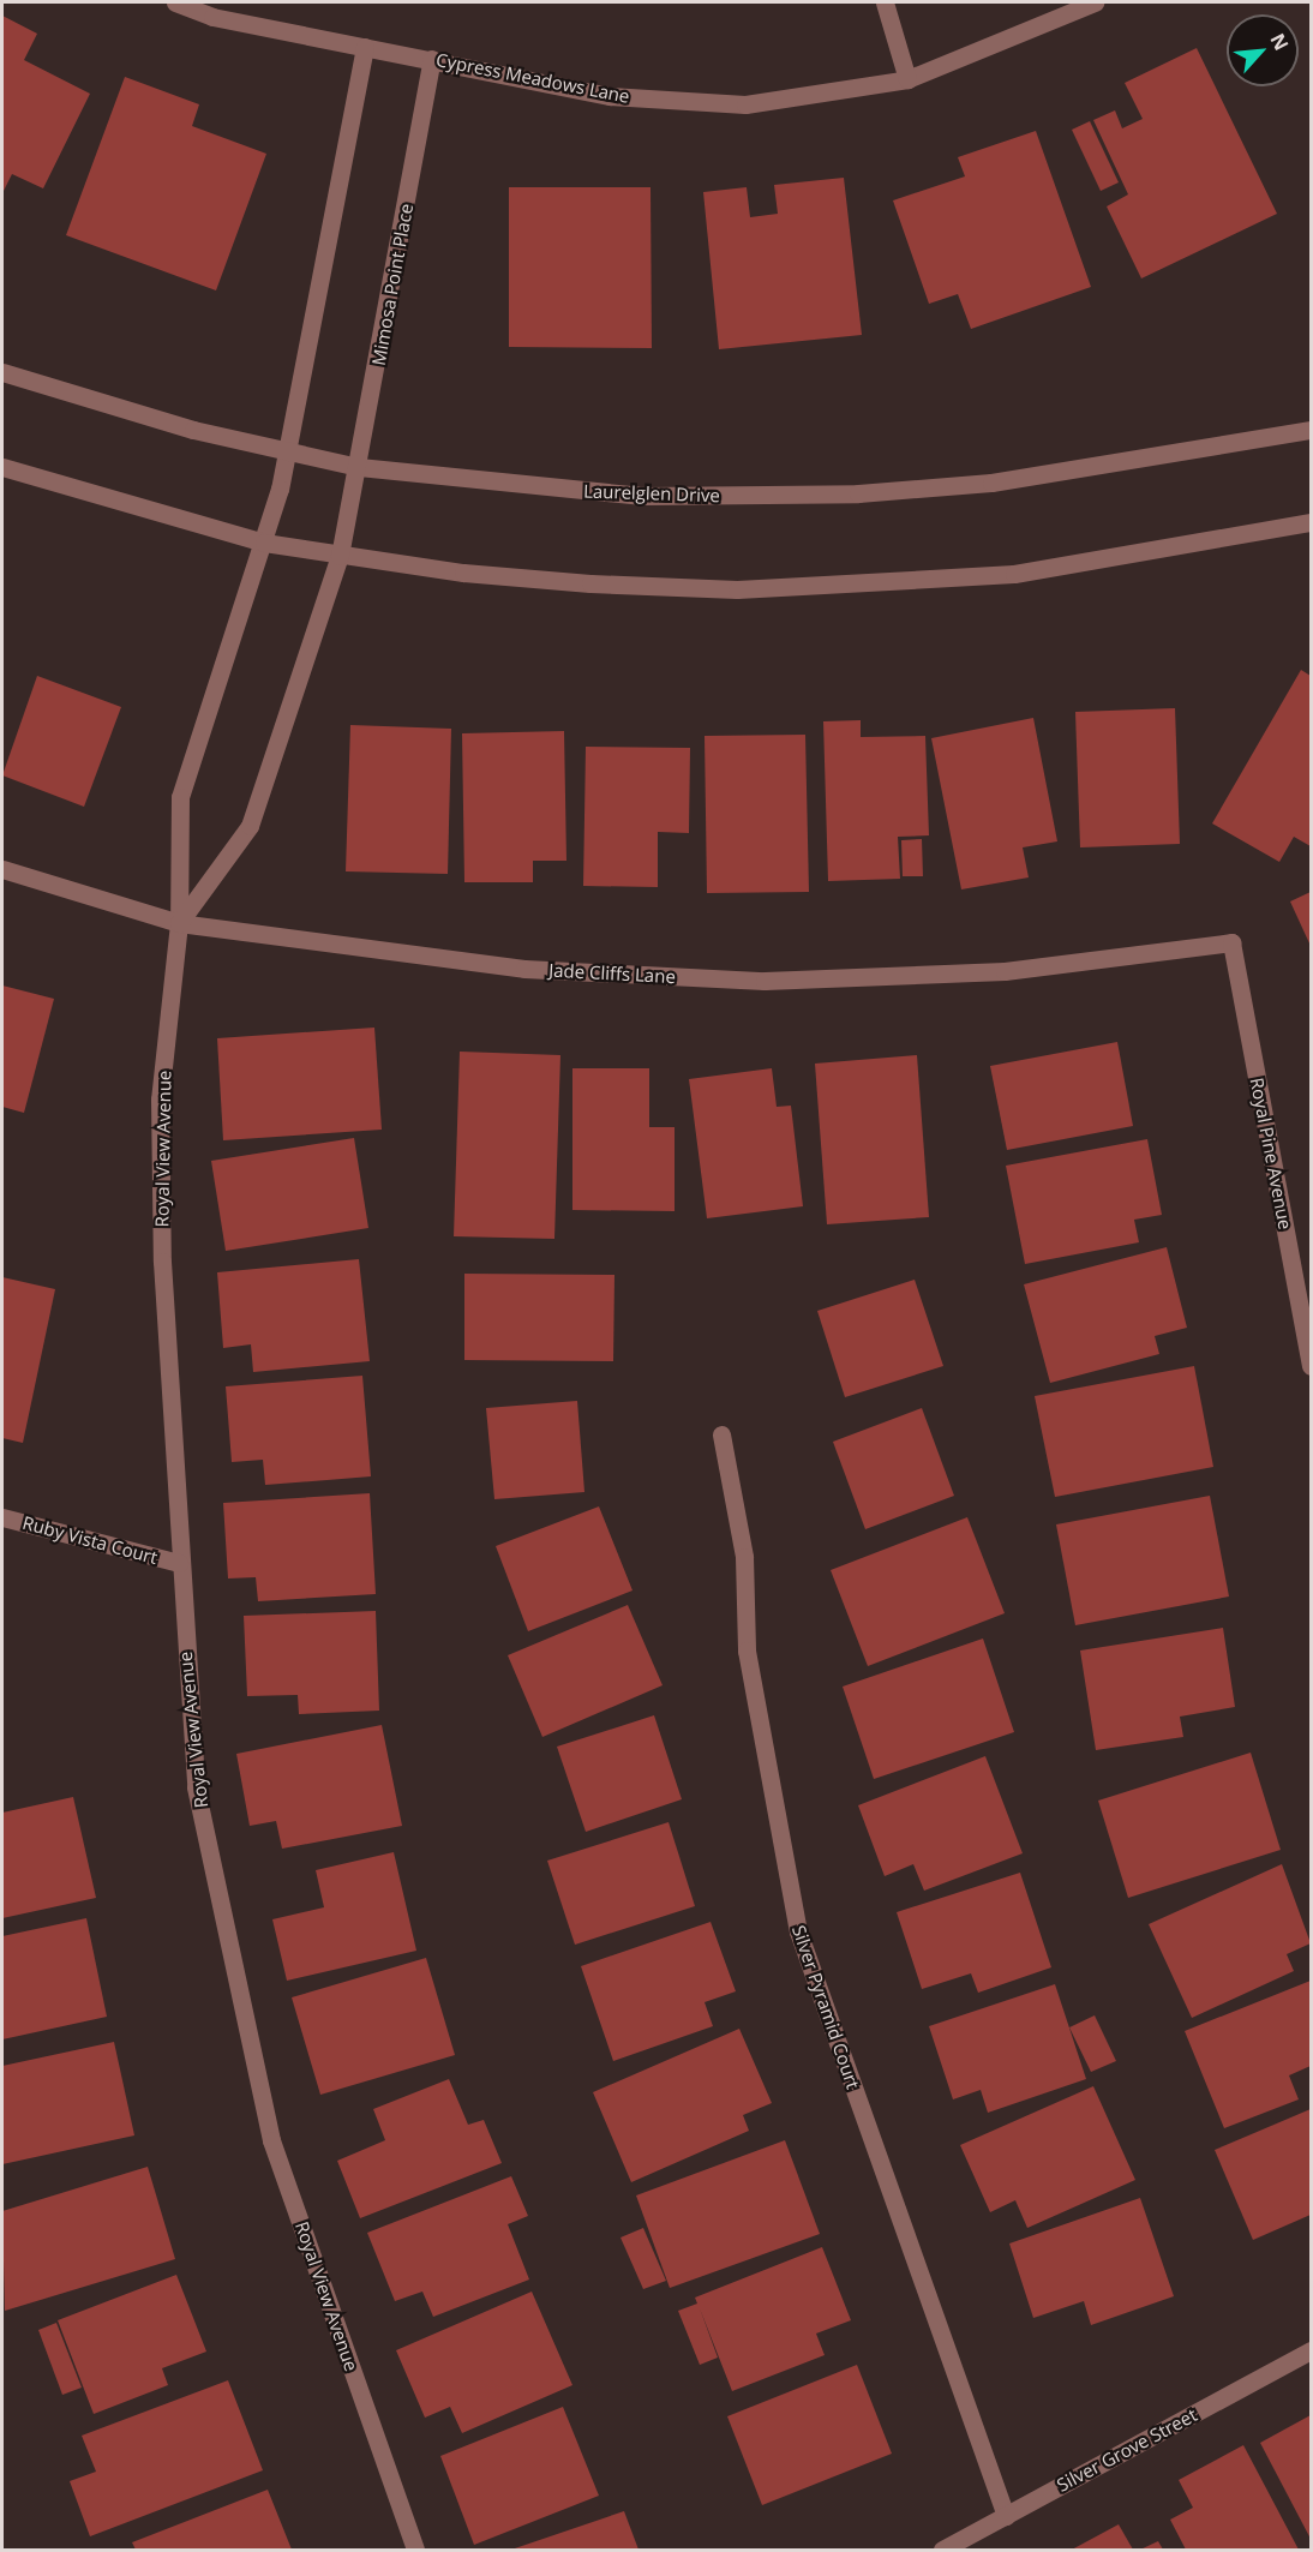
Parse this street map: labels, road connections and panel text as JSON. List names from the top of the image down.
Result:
{
  "streets": {
    "street": [
      "Cypress Meadows Lane",
      "Mimosa Point Place",
      "Laurelglen Drive",
      "Jade Cliffs Lane",
      "Royal View Avenue",
      "Royal Pine Avenue",
      "Ruby Vista Court",
      "Silver Pyramid Court",
      "Silver Grove Street"
    ]
  },
  "crossings": [
    ["Cypress Meadows Lane", "Mimosa Point Place"],
    ["Mimosa Point Place", "Laurelglen Drive"],
    ["Laurelglen Drive", "Royal View Avenue"],
    ["Jade Cliffs Lane", "Royal View Avenue"],
    ["Jade Cliffs Lane", "Royal Pine Avenue"],
    ["Royal View Avenue", "Ruby Vista Court"],
    ["Silver Pyramid Court", "Silver Grove Street"]
  ],
  "north": "top right"
}
